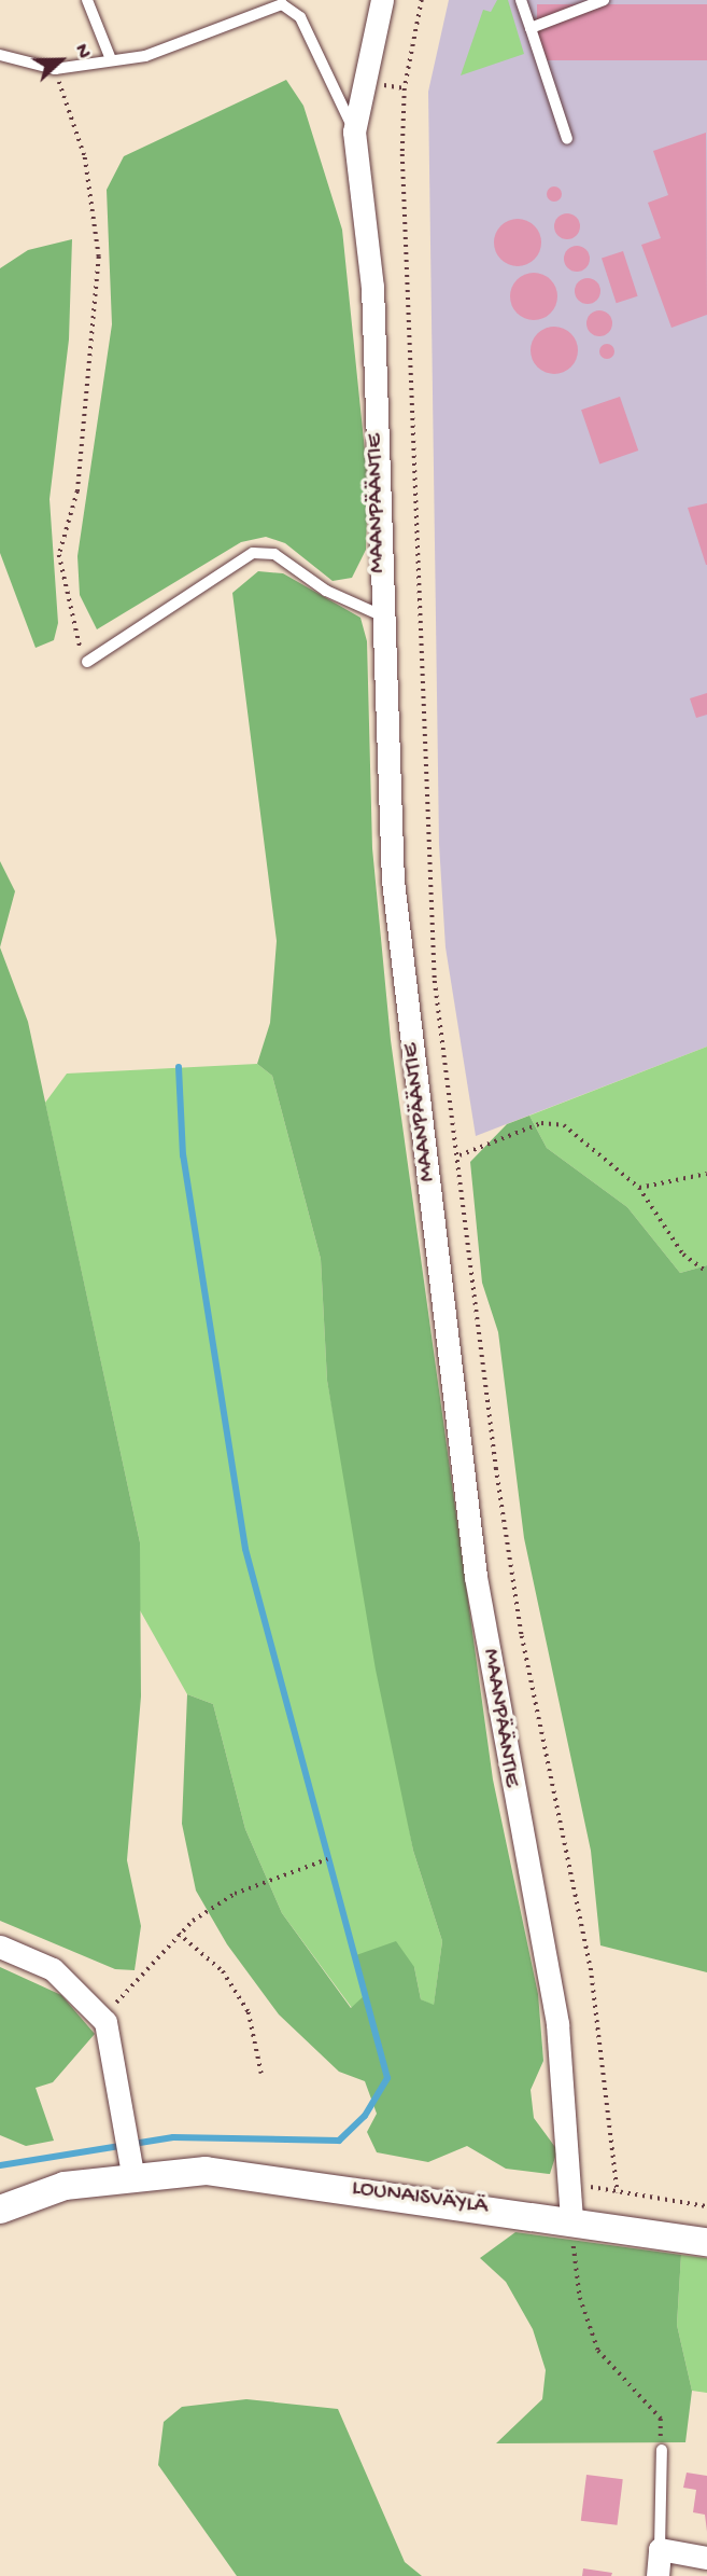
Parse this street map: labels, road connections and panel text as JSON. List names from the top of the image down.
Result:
{
  "streets": {
    "street": ["MAANPÄÄNTIE", "LOUNAISVÄYLÄ"]
  },
  "crossings": [
    ["MAANPÄÄNTIE", "LOUNAISVÄYLÄ"]
  ],
  "north": "right"
}
